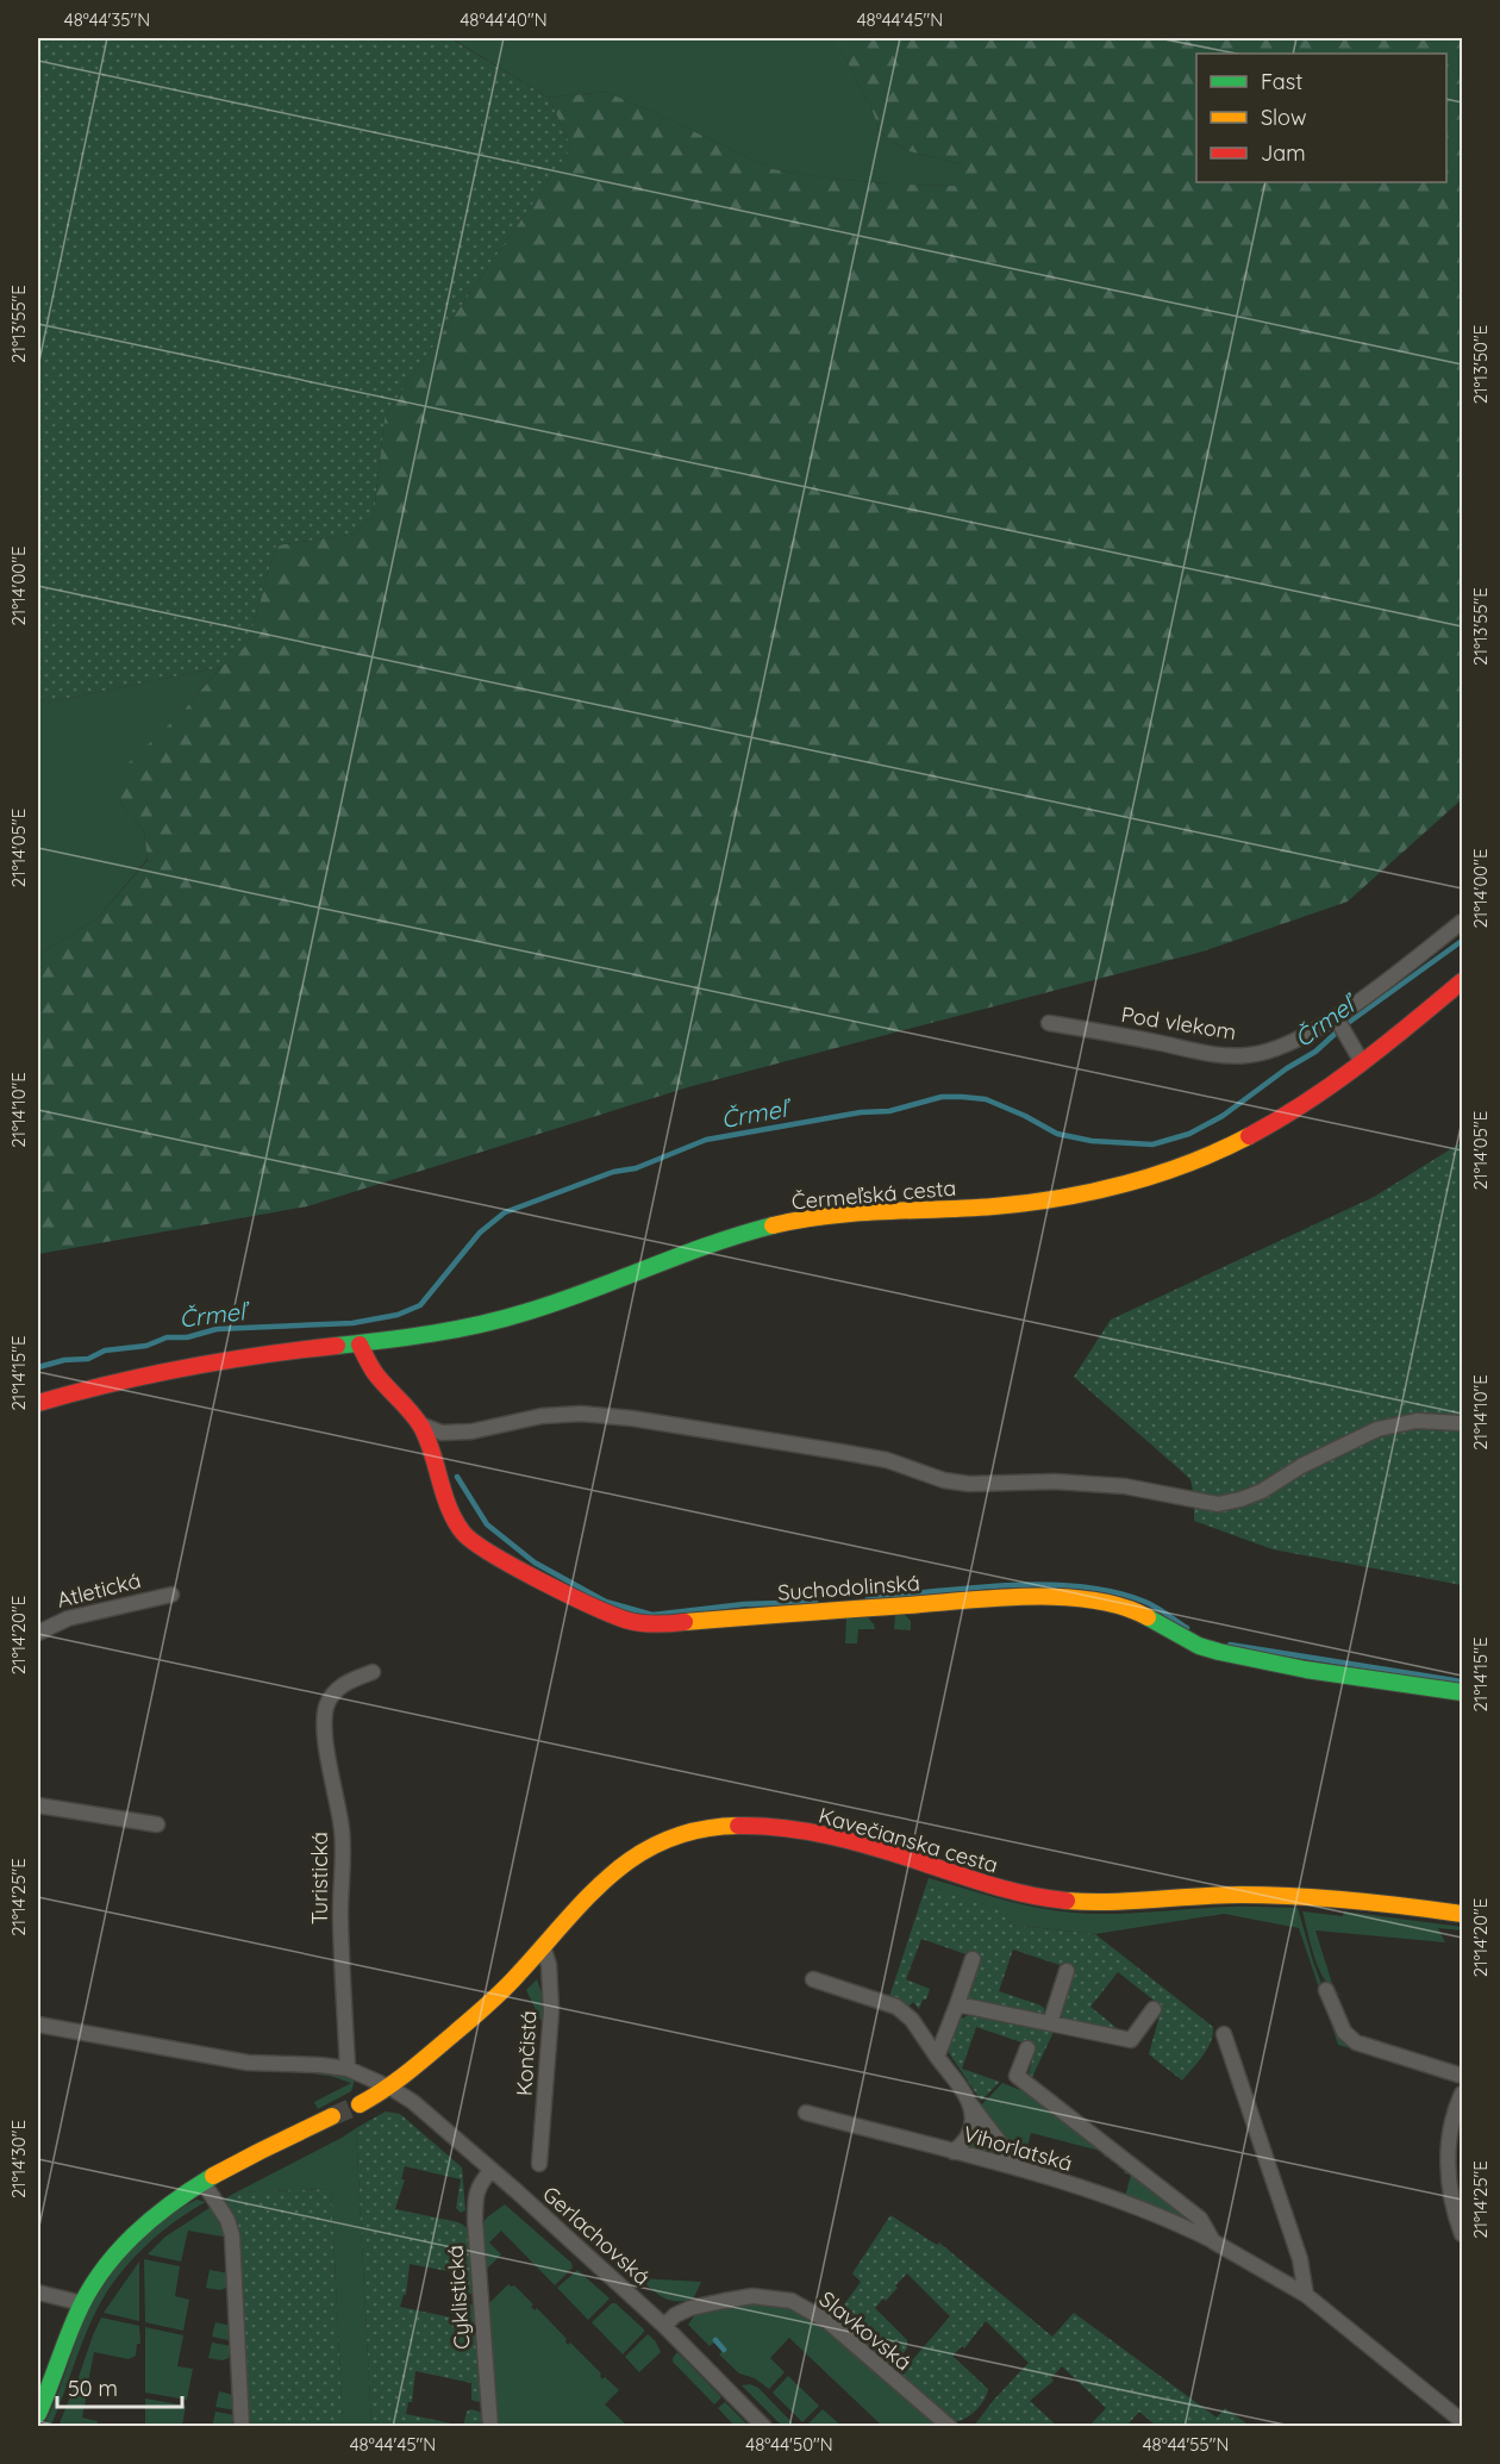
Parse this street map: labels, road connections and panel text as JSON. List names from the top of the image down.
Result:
{
  "streets": {
    "street": [
      "Pod vlekom",
      "Čermeľská cesta",
      "Suchodolinská",
      "Atletická",
      "Kavečianska cesta",
      "Turistická",
      "Končistá",
      "Vihorlatská",
      "Gerlachovská",
      "Cyklistická",
      "Slavkovská"
    ]
  },
  "crossings": [
    ["Čermeľská cesta", "Suchodolinská"],
    ["Kavečianska cesta", "Končistá"],
    ["Kavečianska cesta", "Gerlachovská"],
    ["Gerlachovská", "Cyklistická"],
    ["Gerlachovská", "Slavkovská"]
  ],
  "water": ["Črmeľ"],
  "legend": ["Fast", "Slow", "Jam"],
  "scale_bar": "50 m",
  "coordinates": [
    "48°44'35\"N",
    "48°44'40\"N",
    "48°44'45\"N",
    "21°13'55\"E",
    "21°13'50\"E",
    "21°14'00\"E",
    "21°14'05\"E",
    "21°14'10\"E",
    "21°14'15\"E",
    "21°14'20\"E",
    "21°14'25\"E",
    "21°14'30\"E",
    "48°44'50\"N",
    "48°44'55\"N"
  ]
}
